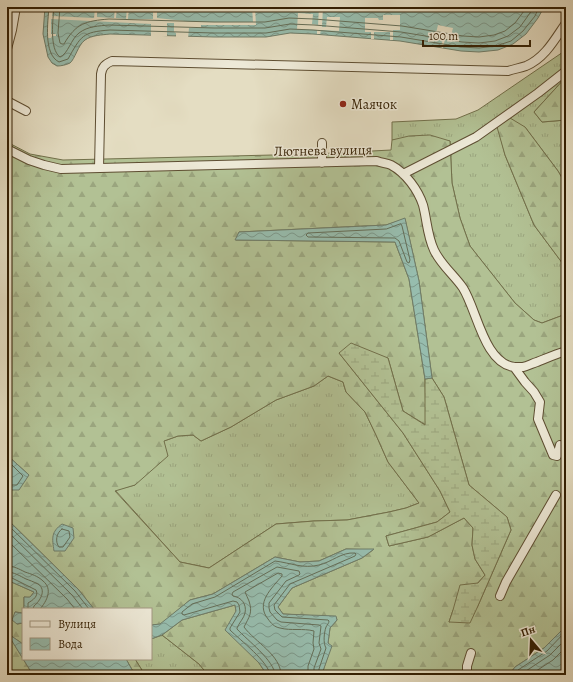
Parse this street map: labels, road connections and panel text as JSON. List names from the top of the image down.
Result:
{
  "streets": {
    "street": ["Лютнева вулиця"]
  },
  "places": ["Маячок"],
  "legend": ["Вулиця", "Вода"],
  "scale_bar": "100 m",
  "north": "top"
}
